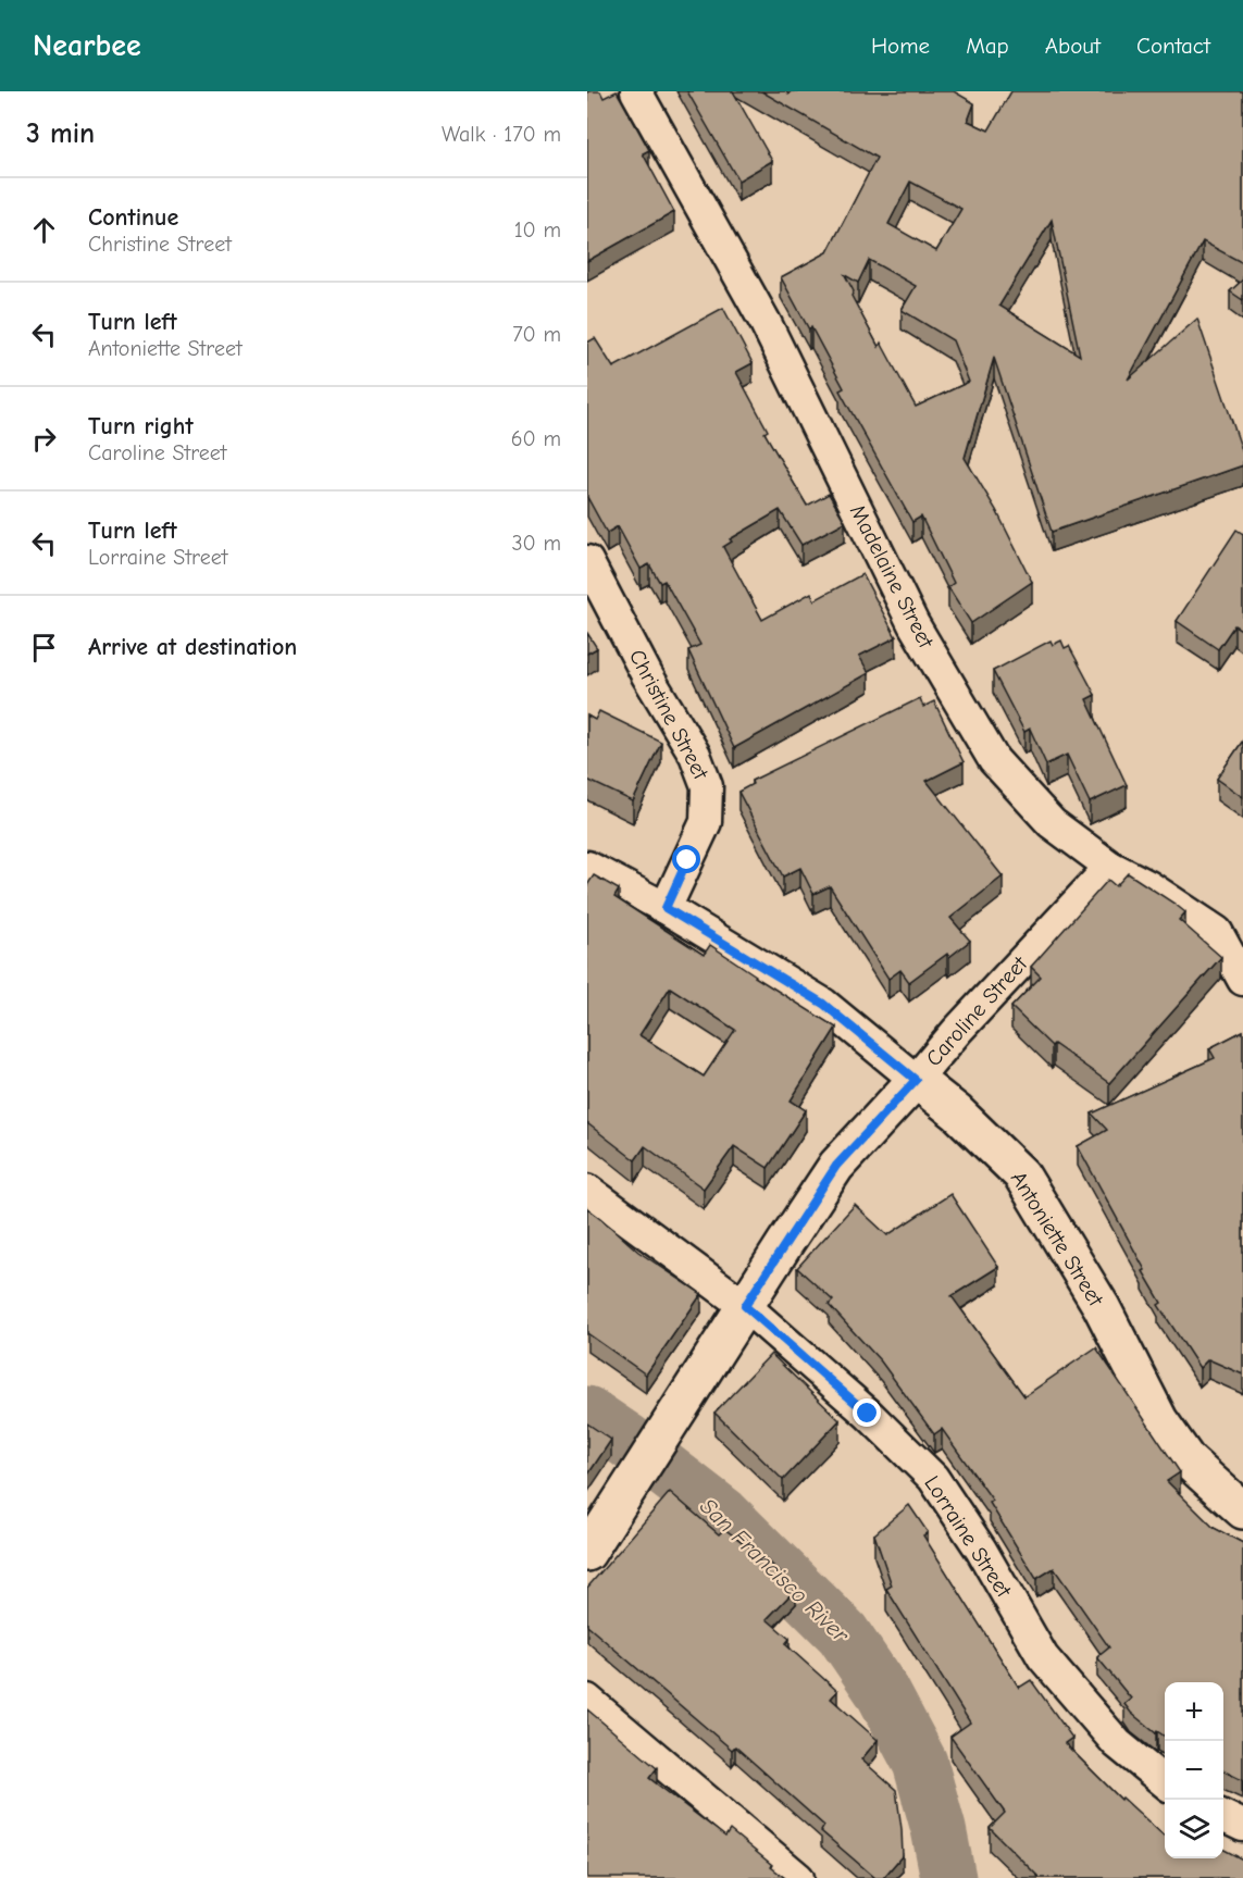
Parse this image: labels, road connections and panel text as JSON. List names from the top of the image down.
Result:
{
  "streets": {
    "street": [
      "Madelaine Street",
      "Christine Street",
      "Caroline Street",
      "Antoniette Street",
      "Lorraine Street"
    ]
  },
  "crossings": [
    ["Madelaine Street", "Caroline Street"],
    ["Christine Street", "Antoniette Street"],
    ["Caroline Street", "Antoniette Street"],
    ["Caroline Street", "Lorraine Street"]
  ],
  "water": ["San Francisco River"],
  "page": {
    "header": "Nearbee",
    "nav": [
      "Home",
      "Map",
      "About",
      "Contact"
    ],
    "heading": ["3 min", "Walk · 170 m"],
    "list": [
      ["Continue", "Christine Street", "10 m"],
      ["Turn left", "Antoniette Street", "70 m"],
      ["Turn right", "Caroline Street", "60 m"],
      ["Turn left", "Lorraine Street", "30 m"],
      "Arrive at destination"
    ],
    "map_buttons": ["+", "−"]
  }
}
